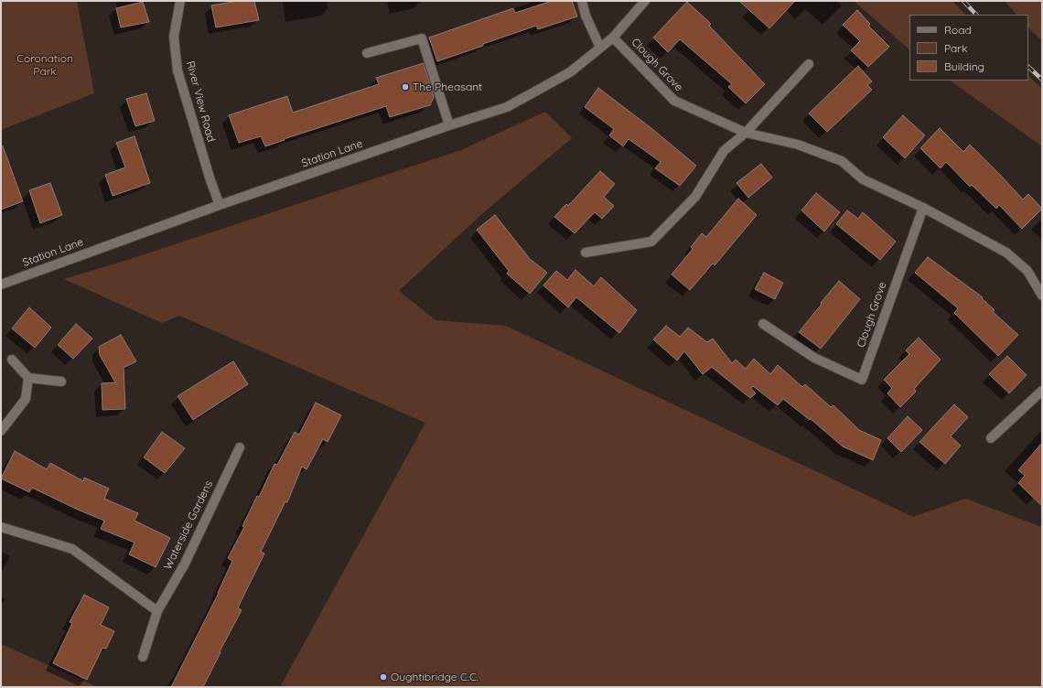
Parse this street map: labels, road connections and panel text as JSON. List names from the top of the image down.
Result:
{
  "streets": {
    "street": [
      "Clough Grove",
      "River View Road",
      "Station Lane",
      "Waterside Gardens"
    ]
  },
  "crossings": [
    ["Clough Grove", "Station Lane"],
    ["River View Road", "Station Lane"]
  ],
  "parks": ["Coronation Park"],
  "places": ["The Pheasant", "Oughtibridge C.C."],
  "legend": ["Road", "Park", "Building"]
}
